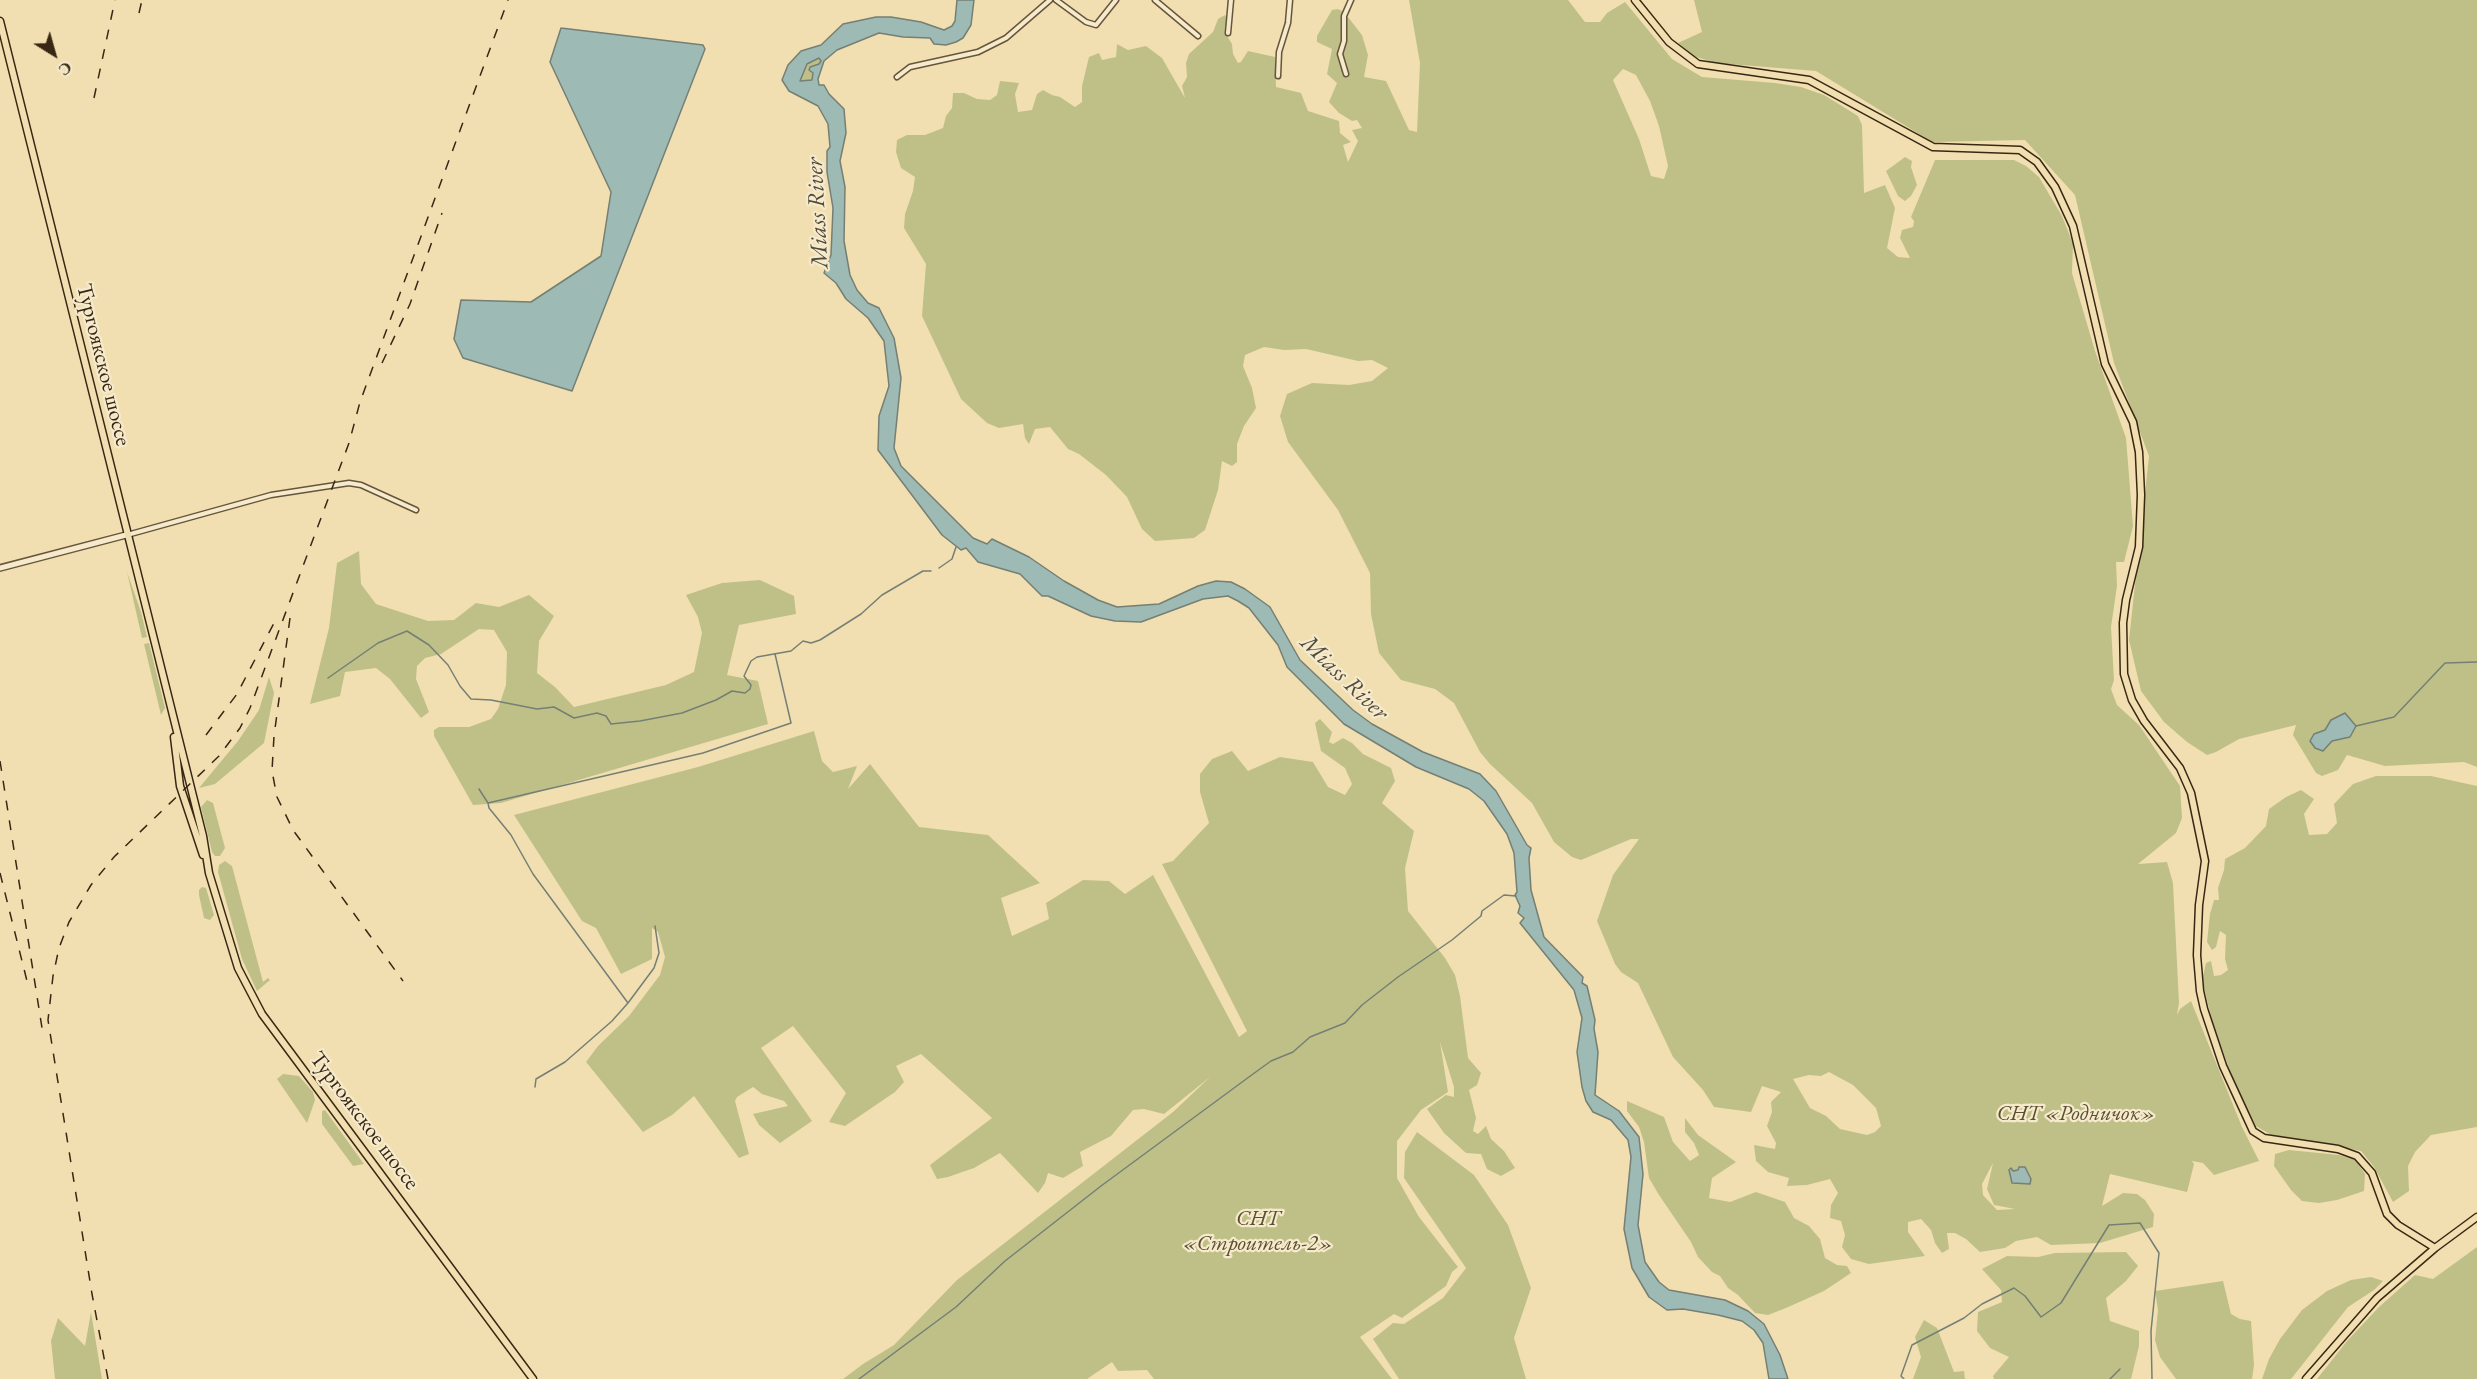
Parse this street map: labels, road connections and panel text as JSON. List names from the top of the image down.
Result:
{
  "streets": {
    "main road": ["Тургоякское шоссе"]
  },
  "water": ["Miass River"],
  "parks": ["СНТ «Родничок»", "СНТ «Строитель-2»"],
  "north": "bottom right"
}
